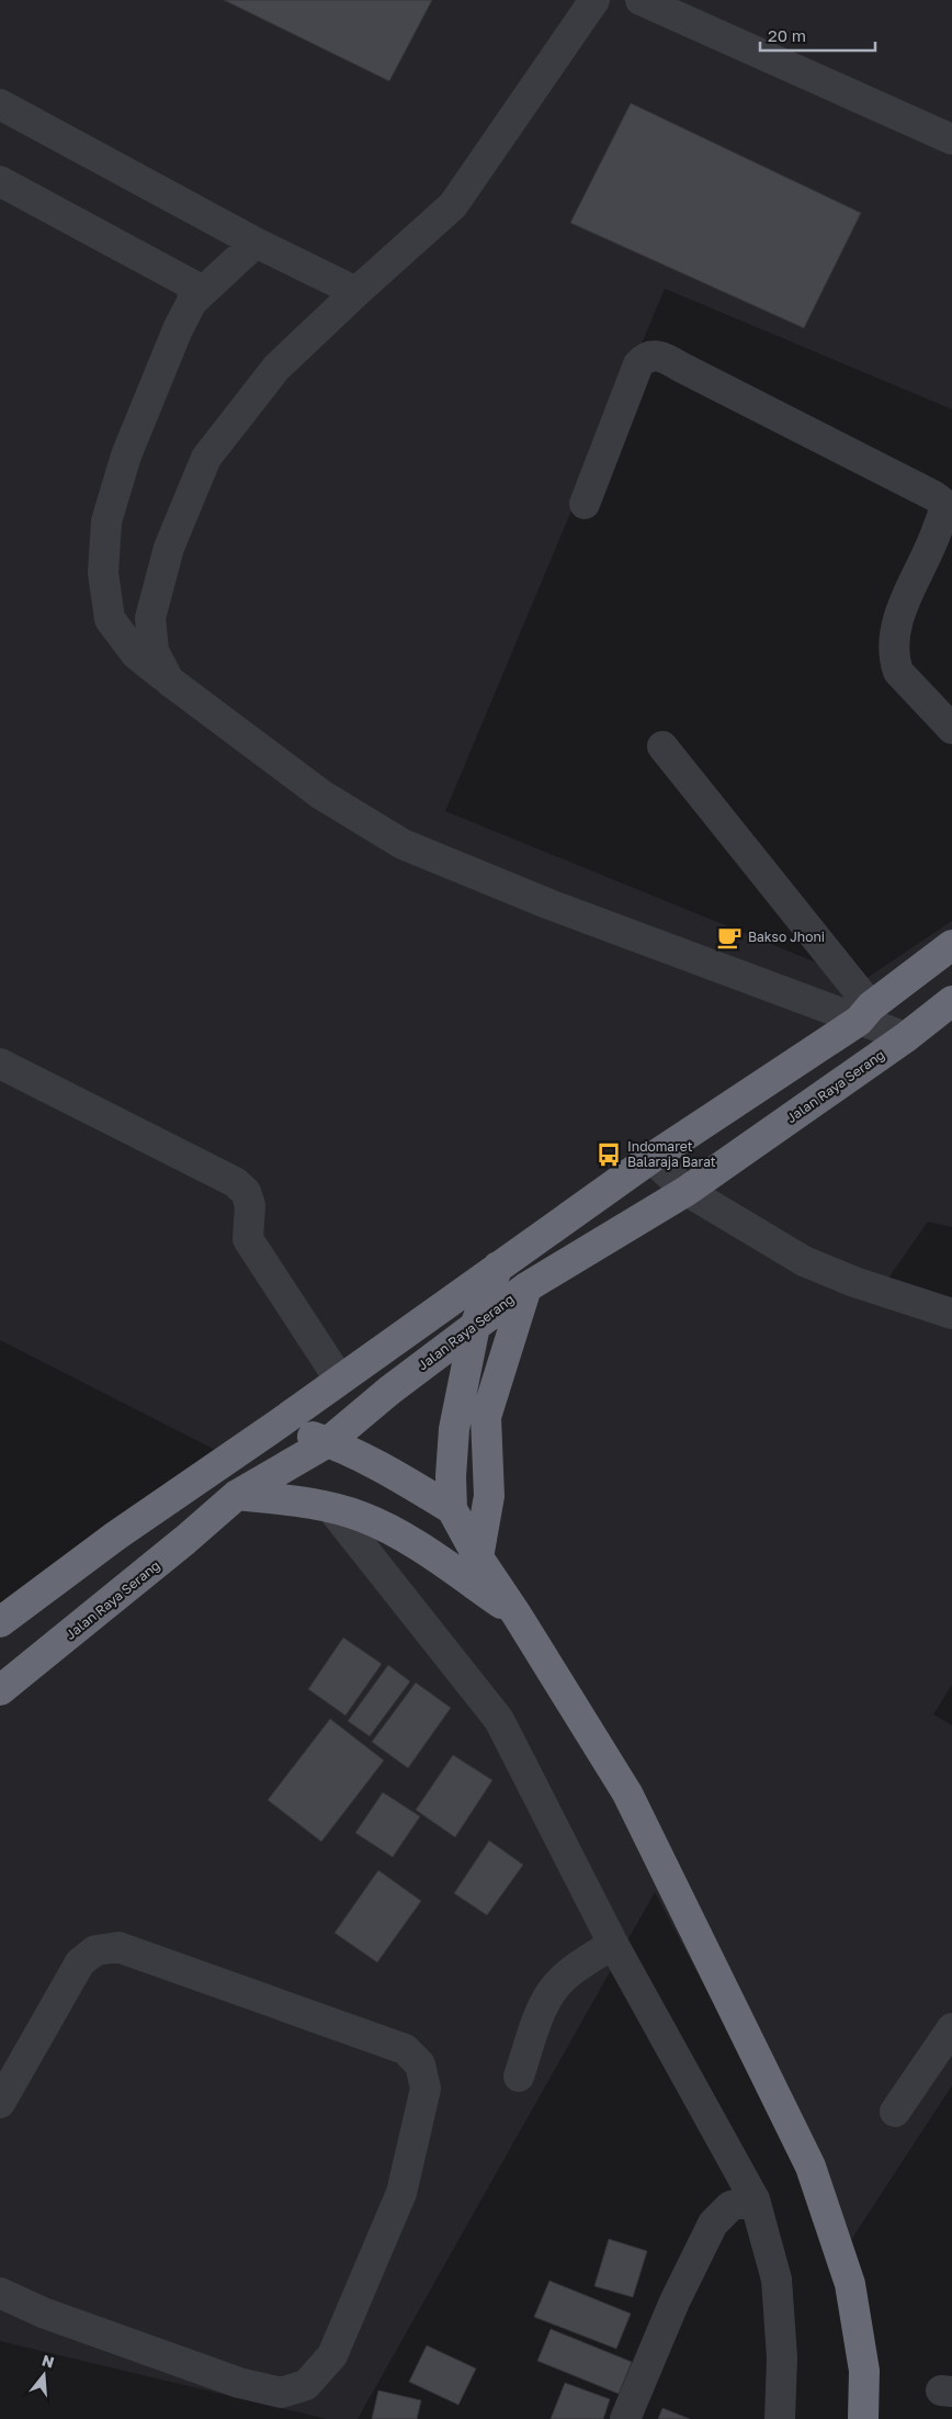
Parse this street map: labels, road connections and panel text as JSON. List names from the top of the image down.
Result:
{
  "streets": {
    "highway": ["Jalan Raya Serang"]
  },
  "places": {
    "cafe": ["Bakso Jhoni"],
    "bus stop": ["Indomaret Balaraja Barat"]
  },
  "scale_bar": "20 m",
  "north": "top"
}
